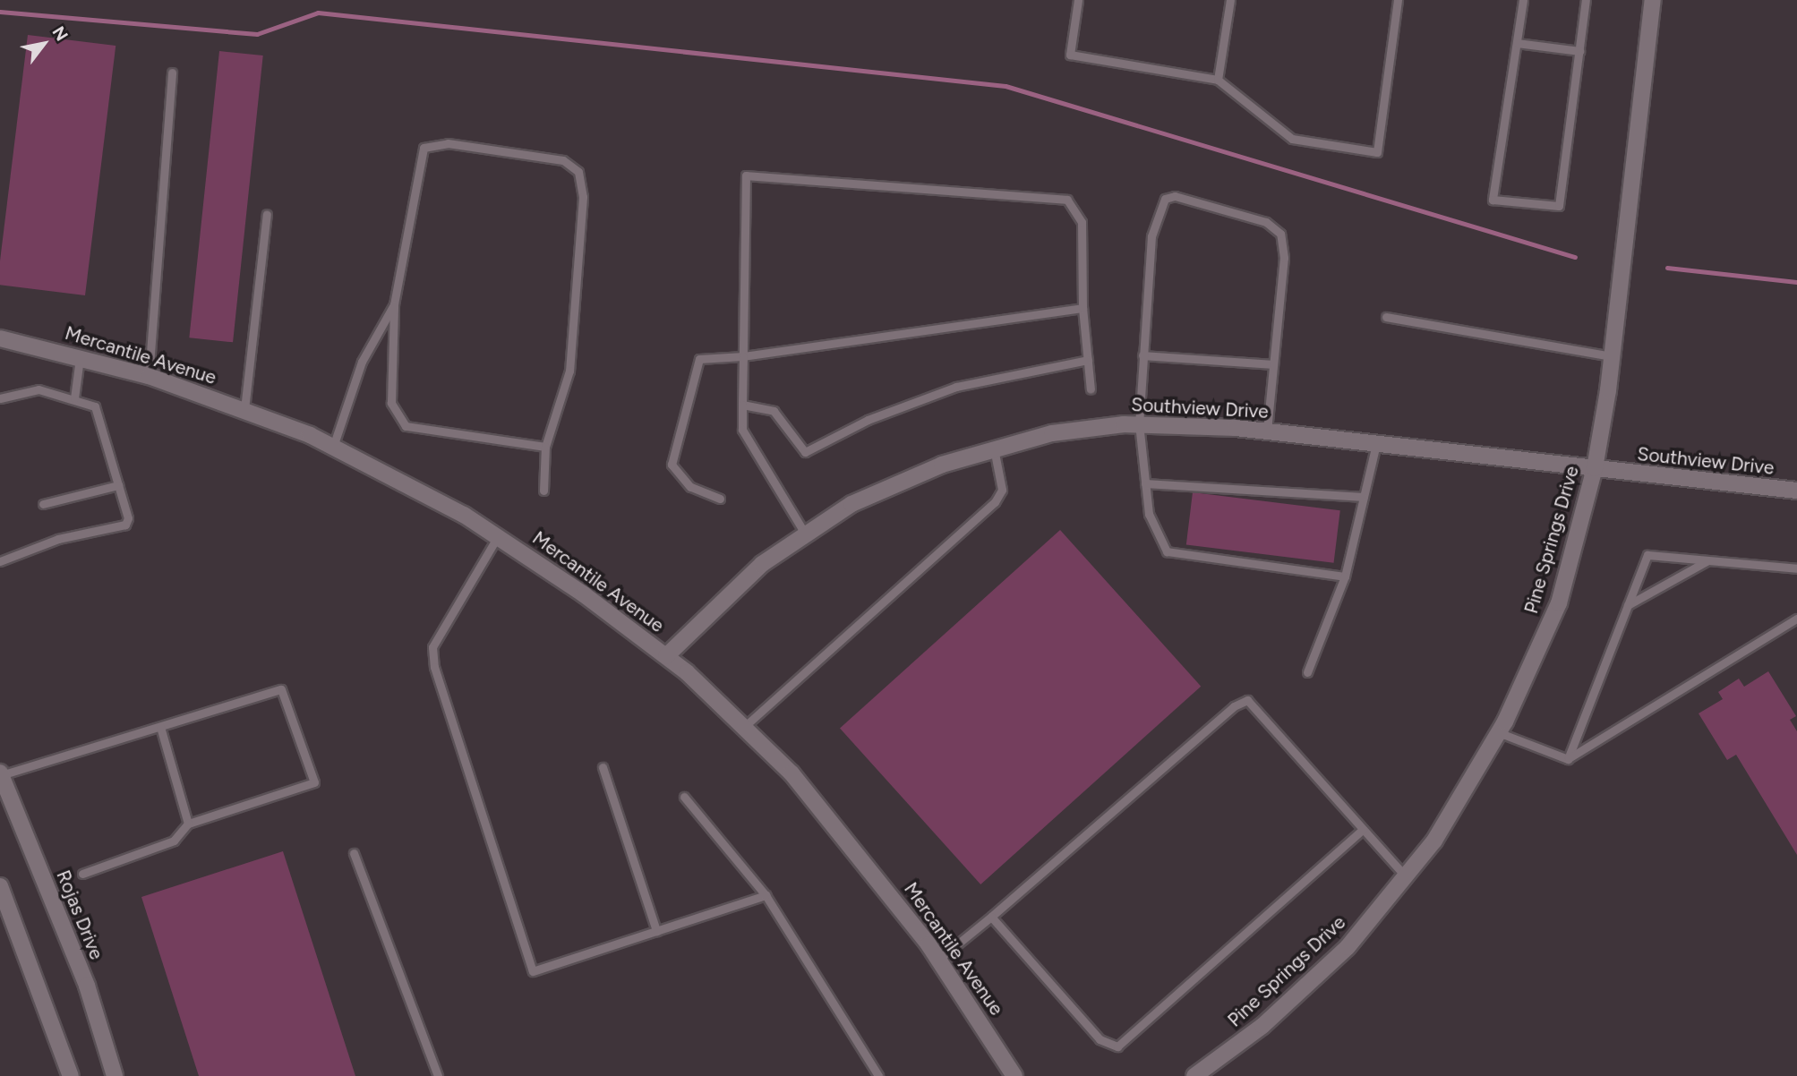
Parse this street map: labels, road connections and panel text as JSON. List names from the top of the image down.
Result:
{
  "streets": {
    "street": [
      "Mercantile Avenue",
      "Southview Drive",
      "Pine Springs Drive",
      "Rojas Drive"
    ]
  },
  "crossings": [
    ["Mercantile Avenue", "Southview Drive"],
    ["Southview Drive", "Pine Springs Drive"]
  ],
  "north": "top right"
}
